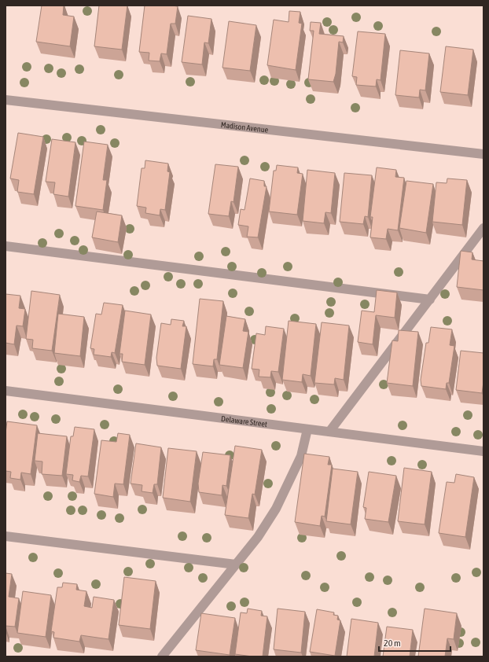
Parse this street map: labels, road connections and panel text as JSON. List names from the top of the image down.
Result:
{
  "streets": {
    "street": ["Madison Avenue", "Delaware Street"]
  },
  "scale_bar": "20 m"
}
